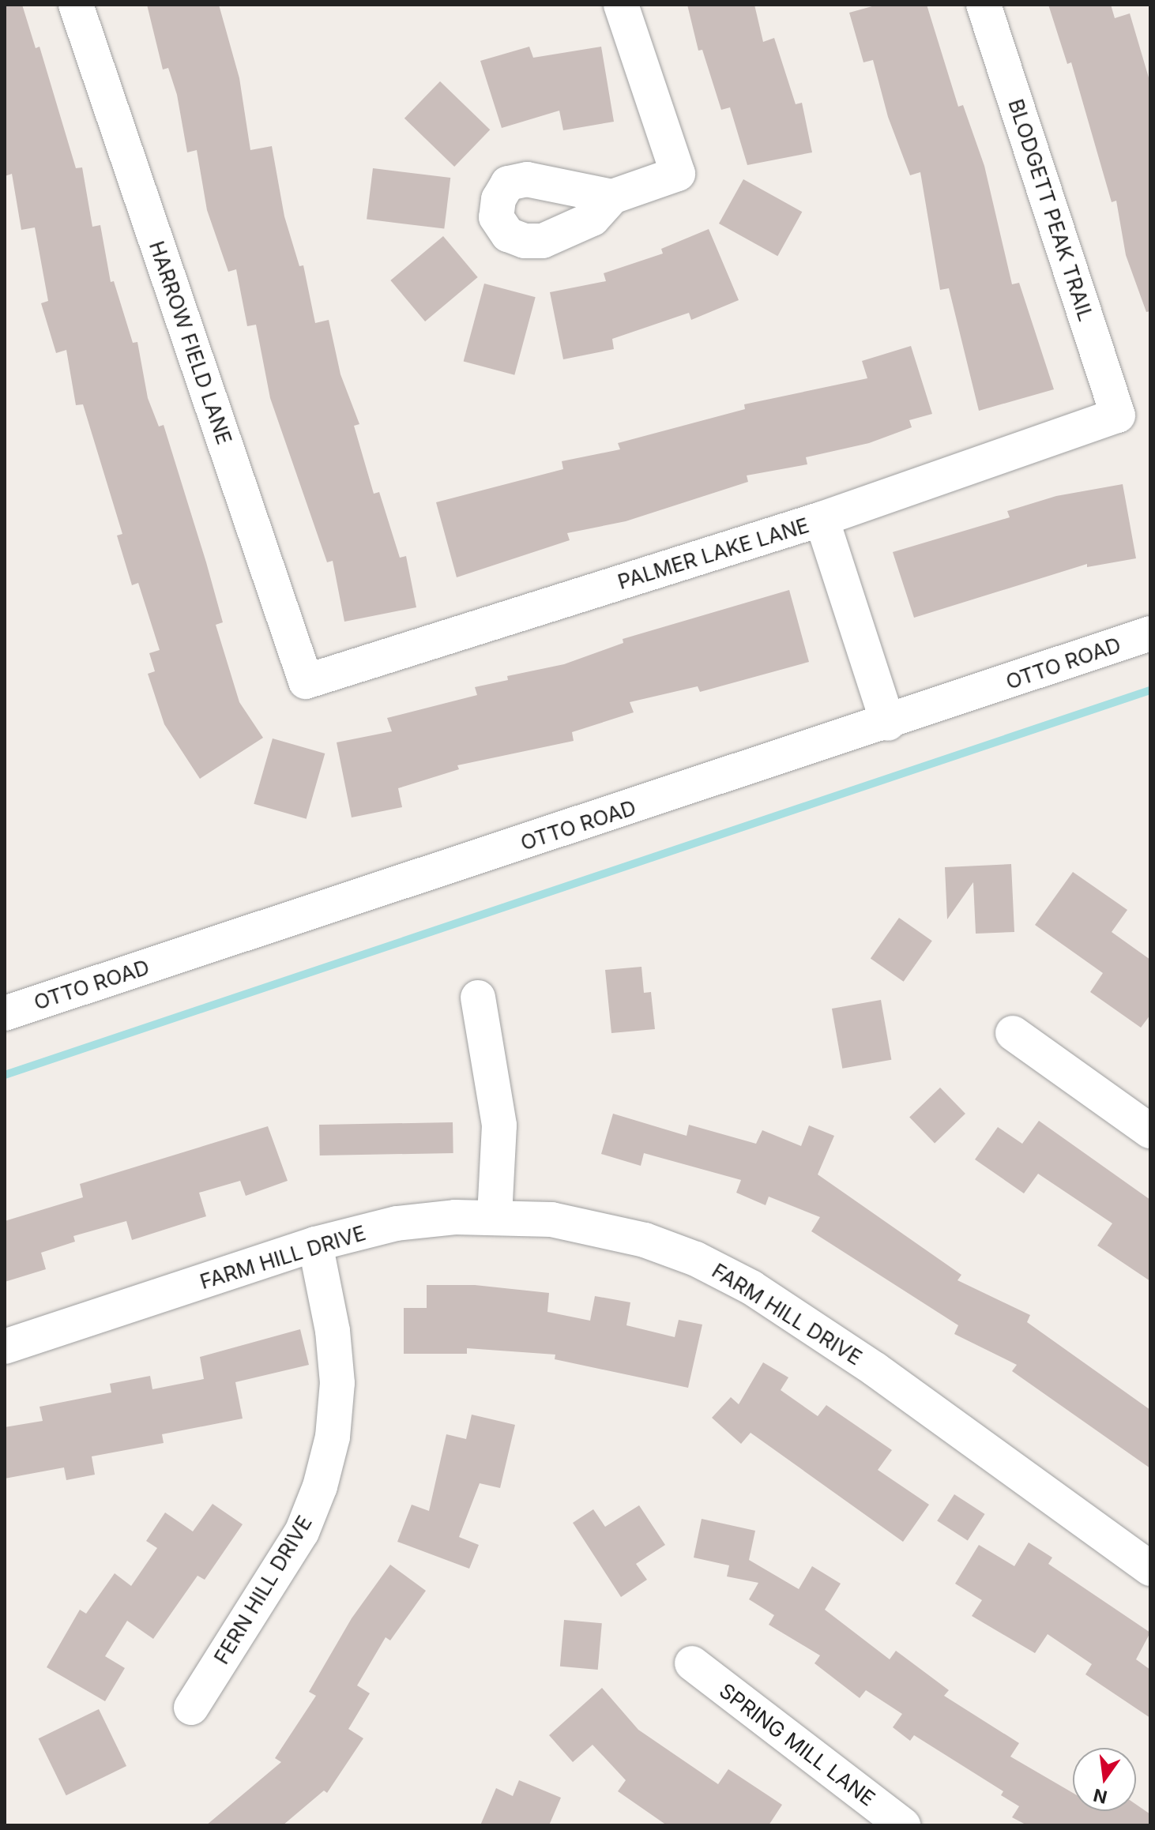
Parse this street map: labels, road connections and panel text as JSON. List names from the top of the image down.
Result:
{
  "streets": {
    "street": [
      "BLODGETT PEAK TRAIL",
      "HARROW FIELD LANE",
      "PALMER LAKE LANE",
      "OTTO ROAD",
      "FARM HILL DRIVE",
      "FERN HILL DRIVE",
      "SPRING MILL LANE"
    ]
  },
  "crossings": [
    ["BLODGETT PEAK TRAIL", "PALMER LAKE LANE"],
    ["HARROW FIELD LANE", "PALMER LAKE LANE"],
    ["FARM HILL DRIVE", "FERN HILL DRIVE"]
  ],
  "north": "bottom"
}
